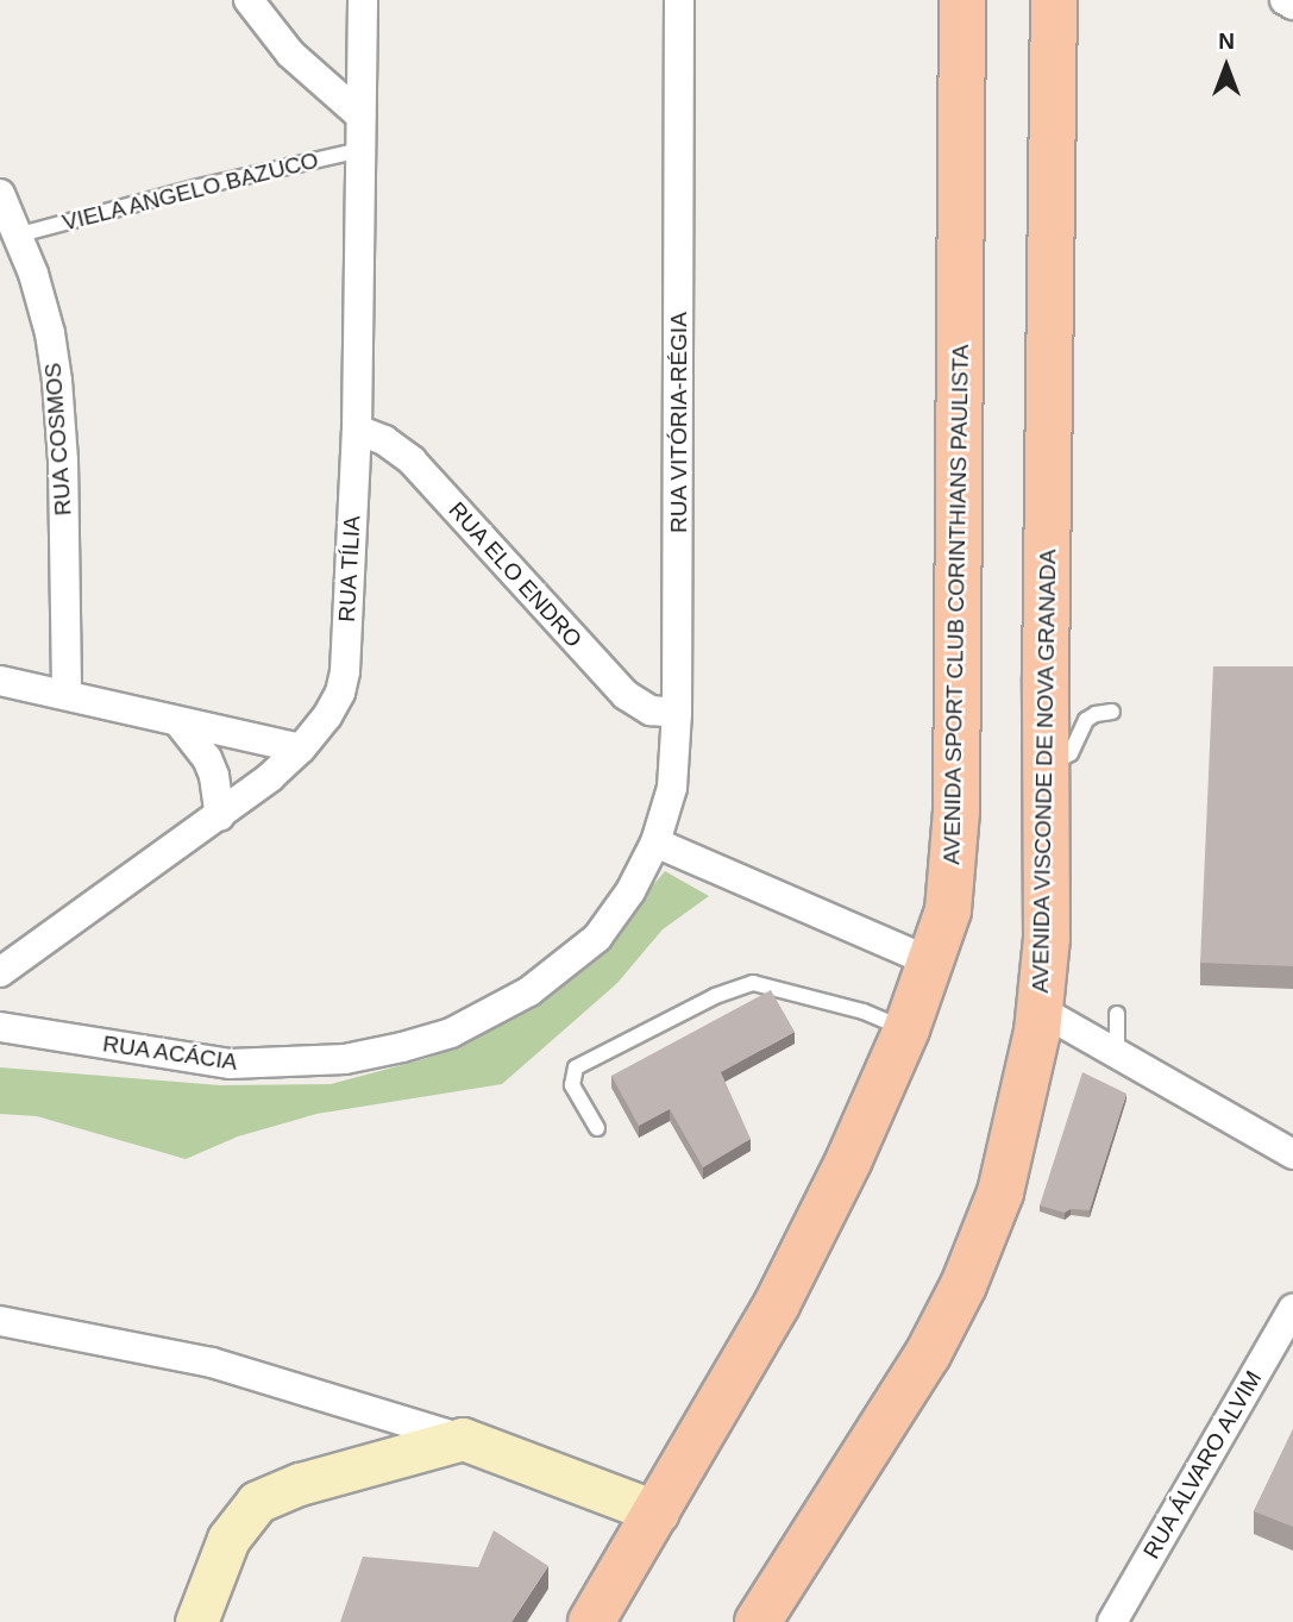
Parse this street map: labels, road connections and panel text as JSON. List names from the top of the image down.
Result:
{
  "streets": {
    "main road": ["AVENIDA SPORT CLUB CORINTHIANS PAULISTA", "AVENIDA VISCONDE DE NOVA GRANADA"],
    "street": [
      "RUA VITÓRIA-RÉGIA",
      "RUA COSMOS",
      "RUA TÍLIA",
      "RUA ELO ENDRO",
      "RUA ACÁCIA",
      "RUA ÁLVARO ALVIM"
    ],
    "lane": ["VIELA ANGELO BAZUCO"]
  },
  "crossings": [
    ["VIELA ANGELO BAZUCO", "RUA COSMOS"],
    ["VIELA ANGELO BAZUCO", "RUA TÍLIA"],
    ["RUA VITÓRIA-RÉGIA", "RUA ELO ENDRO"],
    ["RUA VITÓRIA-RÉGIA", "RUA ACÁCIA"],
    ["RUA TÍLIA", "RUA ELO ENDRO"]
  ],
  "north": "top"
}
